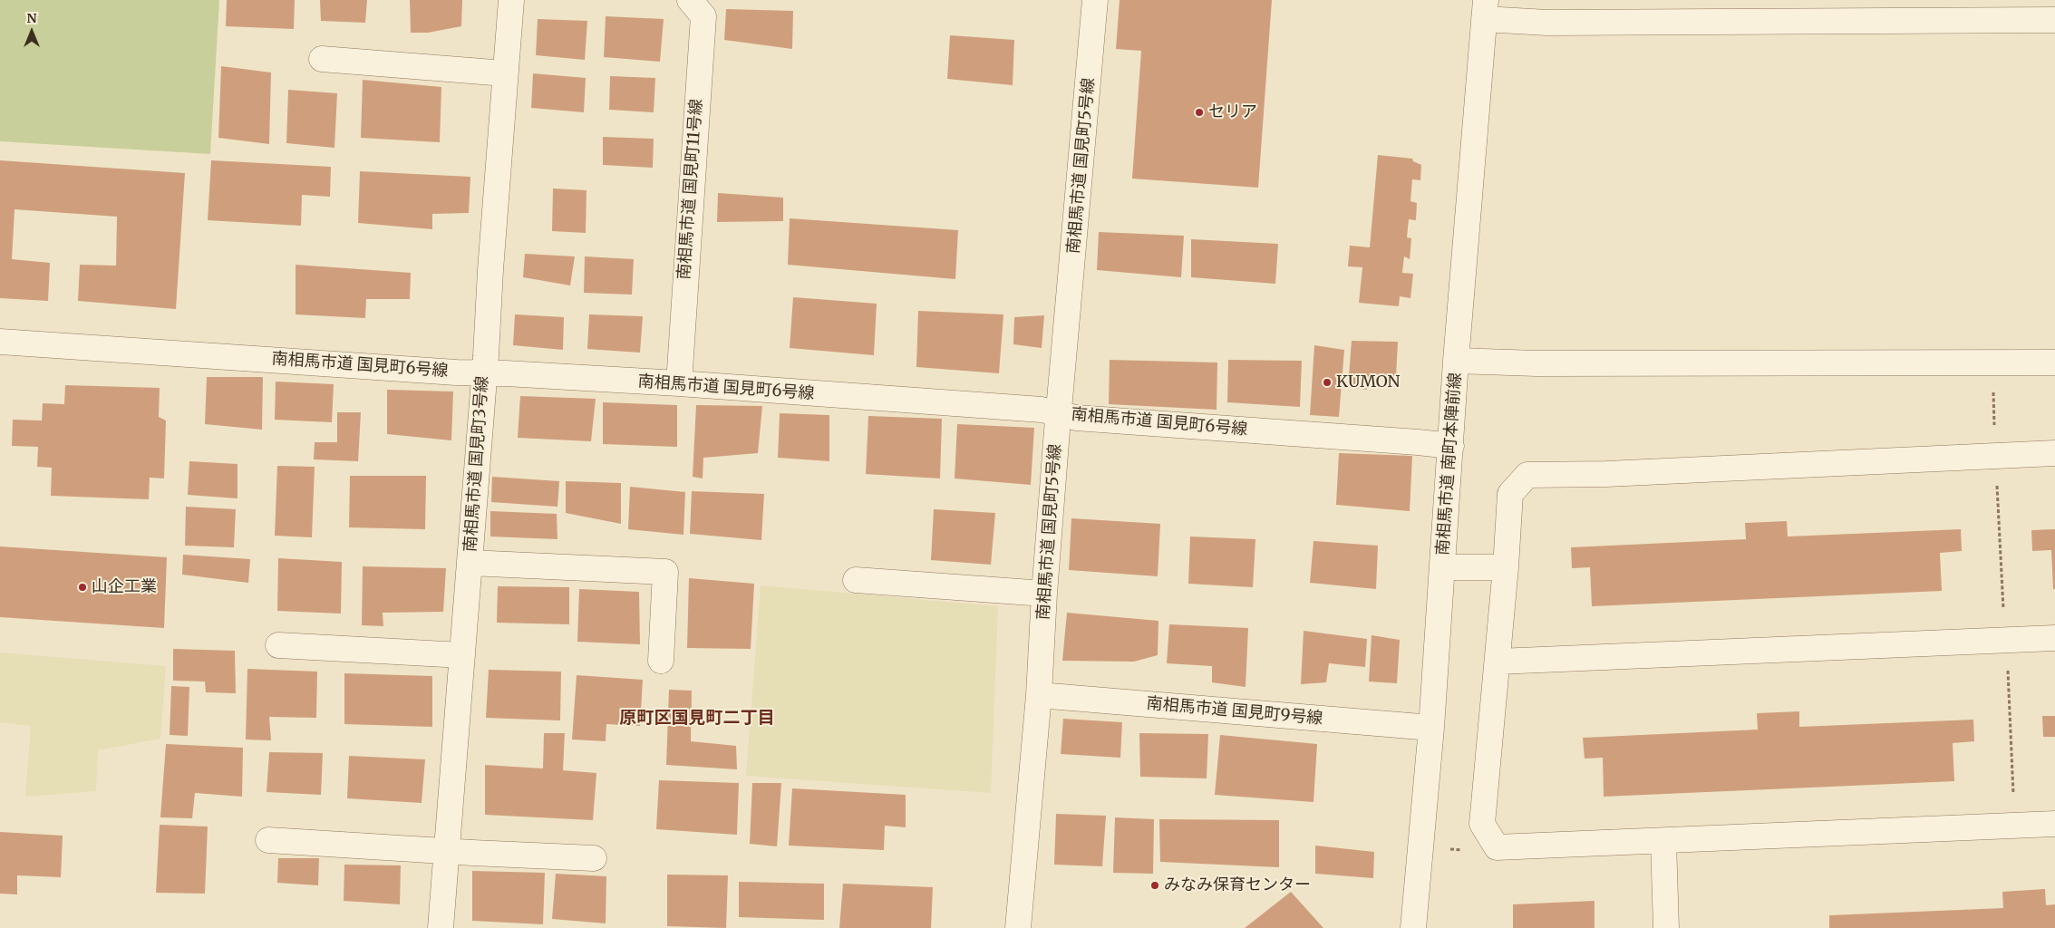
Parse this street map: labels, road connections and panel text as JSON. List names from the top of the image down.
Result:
{
  "streets": {
    "street": [
      "南相馬市道 国見町5号線",
      "南相馬市道 国見町11号線",
      "南相馬市道 国見町6号線",
      "南相馬市道 国見町3号線",
      "南相馬市道 南町本陣前線",
      "南相馬市道 国見町9号線"
    ]
  },
  "crossings": [
    ["南相馬市道 国見町5号線", "南相馬市道 国見町6号線"],
    ["南相馬市道 国見町5号線", "南相馬市道 国見町9号線"],
    ["南相馬市道 国見町11号線", "南相馬市道 国見町6号線"],
    ["南相馬市道 国見町6号線", "南相馬市道 国見町3号線"],
    ["南相馬市道 国見町6号線", "南相馬市道 南町本陣前線"],
    ["南相馬市道 南町本陣前線", "南相馬市道 国見町9号線"]
  ],
  "districts": ["原町区国見町二丁目"],
  "places": [
    "セリア",
    "KUMON",
    "山企工業",
    "みなみ保育センター"
  ],
  "north": "top"
}
